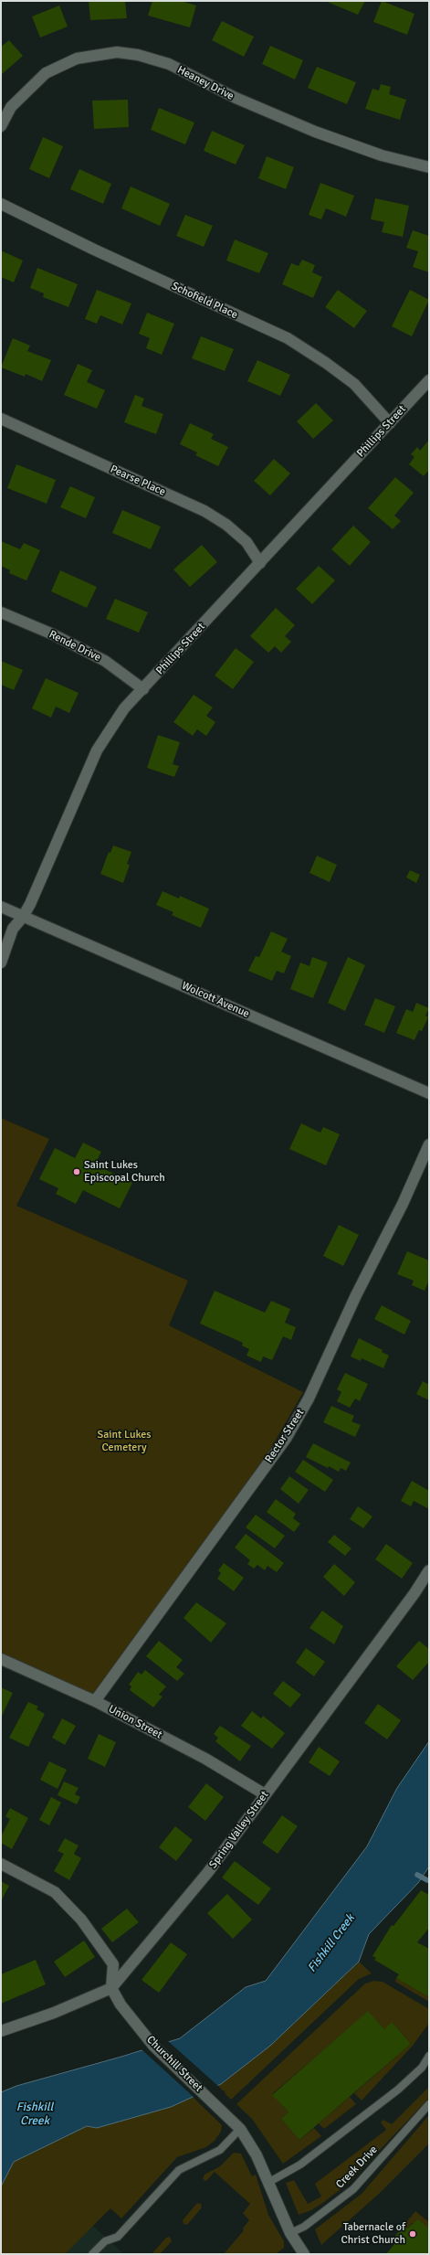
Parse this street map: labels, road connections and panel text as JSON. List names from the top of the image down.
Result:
{
  "streets": {
    "street": [
      "Heaney Drive",
      "Schofield Place",
      "Phillips Street",
      "Pearse Place",
      "Rende Drive",
      "Wolcott Avenue",
      "Rector Street",
      "Union Street",
      "Spring Valley Street",
      "Churchill Street"
    ],
    "lane": ["Creek Drive"]
  },
  "crossings": [
    ["Schofield Place", "Phillips Street"],
    ["Phillips Street", "Pearse Place"],
    ["Phillips Street", "Rende Drive"],
    ["Phillips Street", "Wolcott Avenue"],
    ["Rector Street", "Union Street"],
    ["Union Street", "Spring Valley Street"],
    ["Spring Valley Street", "Churchill Street"],
    ["Churchill Street", "Creek Drive"]
  ],
  "water": ["Fishkill Creek"],
  "parks": ["Saint Lukes Cemetery"],
  "places": ["Saint Lukes Episcopal Church", "Tabernacle of Christ Church"]
}
